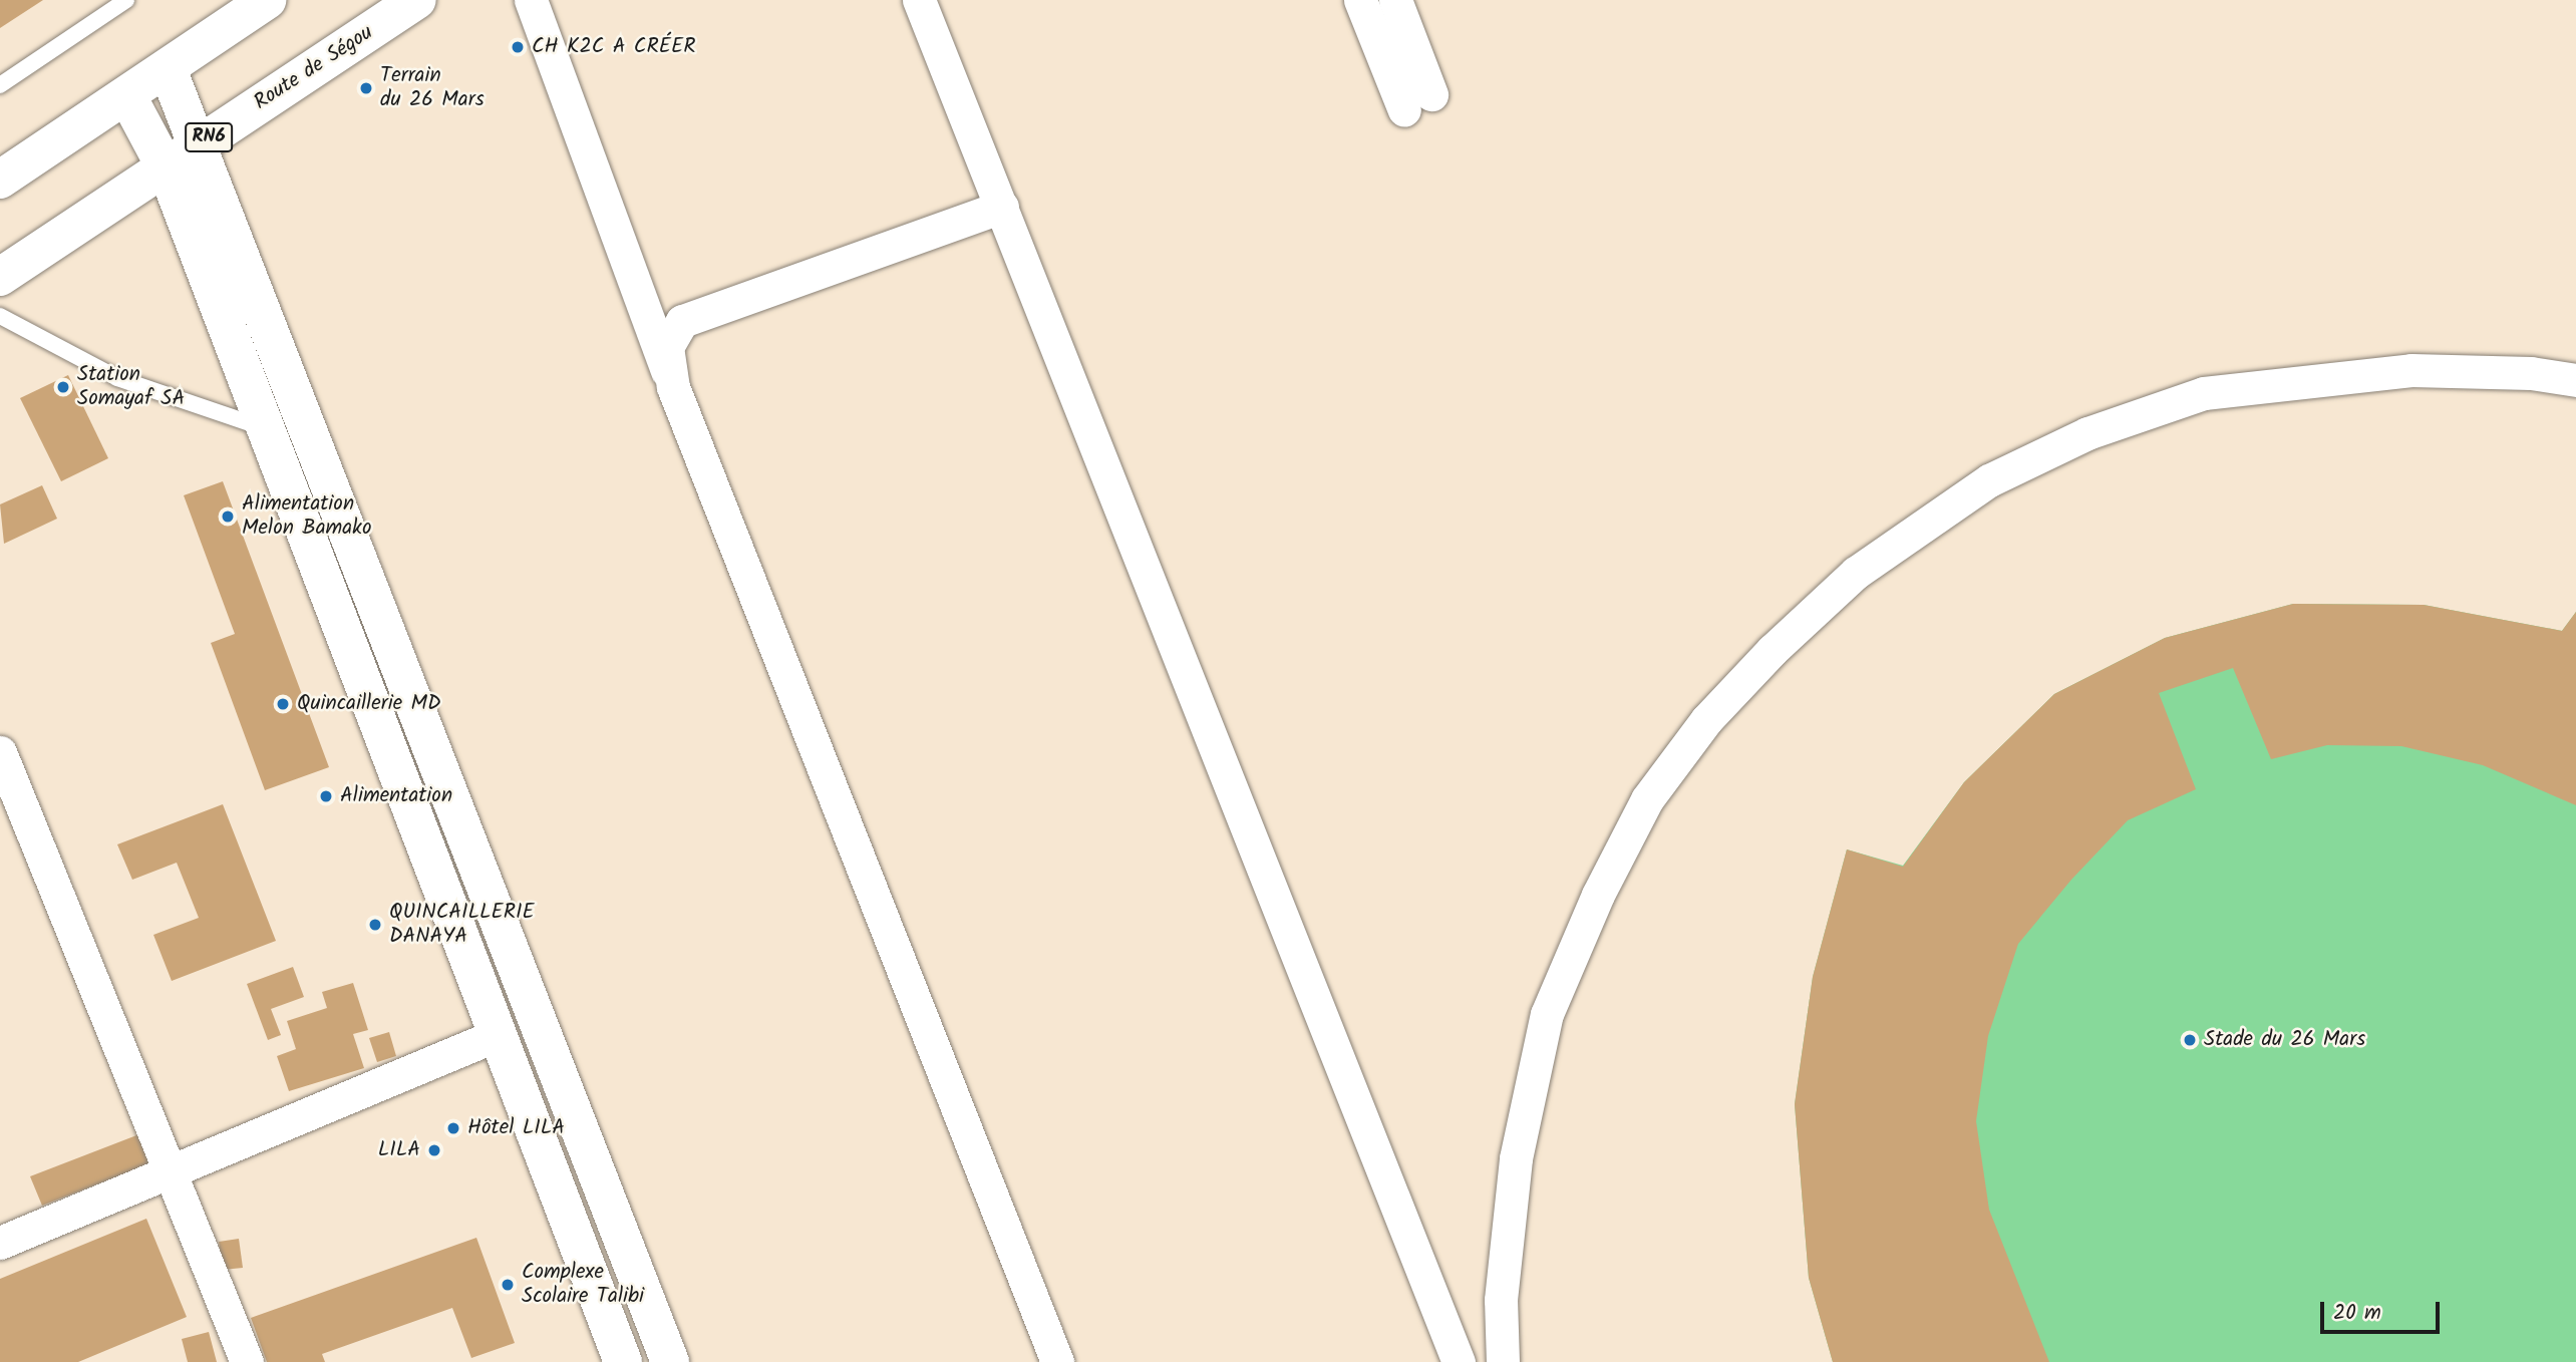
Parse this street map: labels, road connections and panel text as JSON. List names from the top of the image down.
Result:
{
  "streets": {
    "main road": ["Route de Ségou", "RN6"]
  },
  "places": [
    "CH K2C A CRÉER",
    "Terrain du 26 Mars",
    "Station Somayaf SA",
    "Alimentation Melon Bamako",
    "Quincaillerie MD",
    "Alimentation",
    "QUINCAILLERIE DANAYA",
    "Stade du 26 Mars",
    "Hôtel LILA",
    "LILA",
    "Complexe Scolaire Talibi"
  ],
  "scale_bar": "20 m"
}
